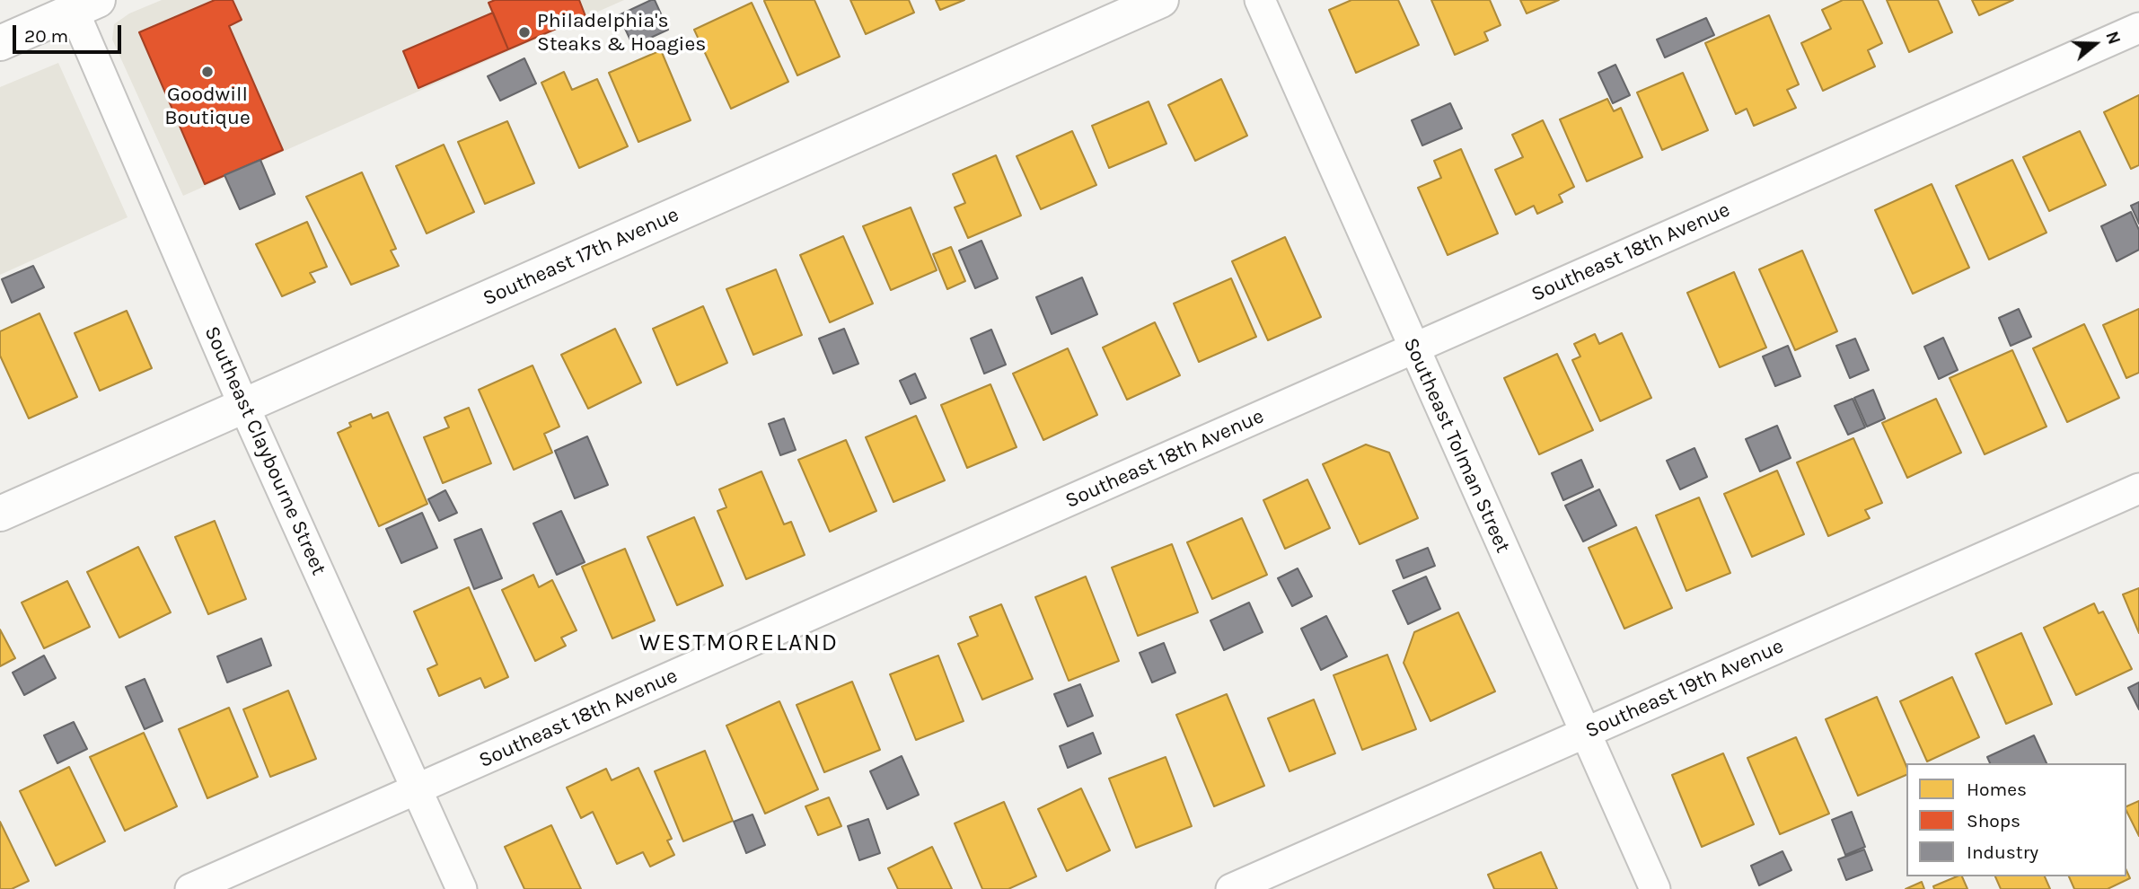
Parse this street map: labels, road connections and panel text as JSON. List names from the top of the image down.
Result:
{
  "streets": {
    "street": [
      "Southeast 18th Avenue",
      "Southeast 17th Avenue",
      "Southeast Tolman Street",
      "Southeast Claybourne Street",
      "Southeast 19th Avenue"
    ]
  },
  "crossings": [
    ["Southeast 18th Avenue", "Southeast Tolman Street"],
    ["Southeast 18th Avenue", "Southeast Claybourne Street"],
    ["Southeast 17th Avenue", "Southeast Claybourne Street"],
    ["Southeast Tolman Street", "Southeast 19th Avenue"]
  ],
  "districts": ["WESTMORELAND"],
  "places": ["Philadelphia's Steaks & Hoagies", "Goodwill Boutique"],
  "legend": ["Homes", "Shops", "Industry"],
  "scale_bar": "20 m",
  "north": "right"
}
